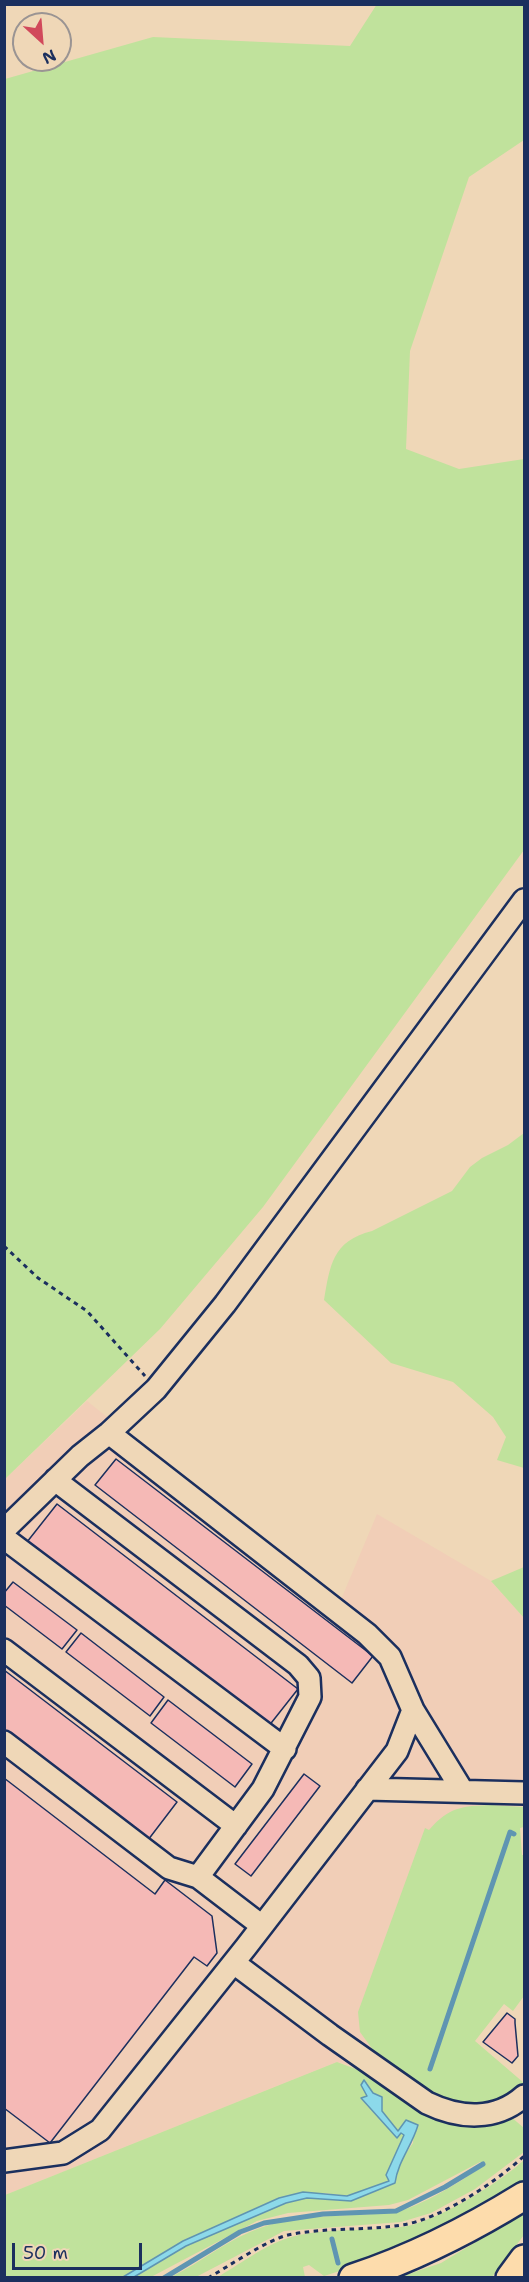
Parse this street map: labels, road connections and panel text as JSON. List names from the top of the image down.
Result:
{
  "scale_bar": "50 m",
  "north": "bottom right"
}
